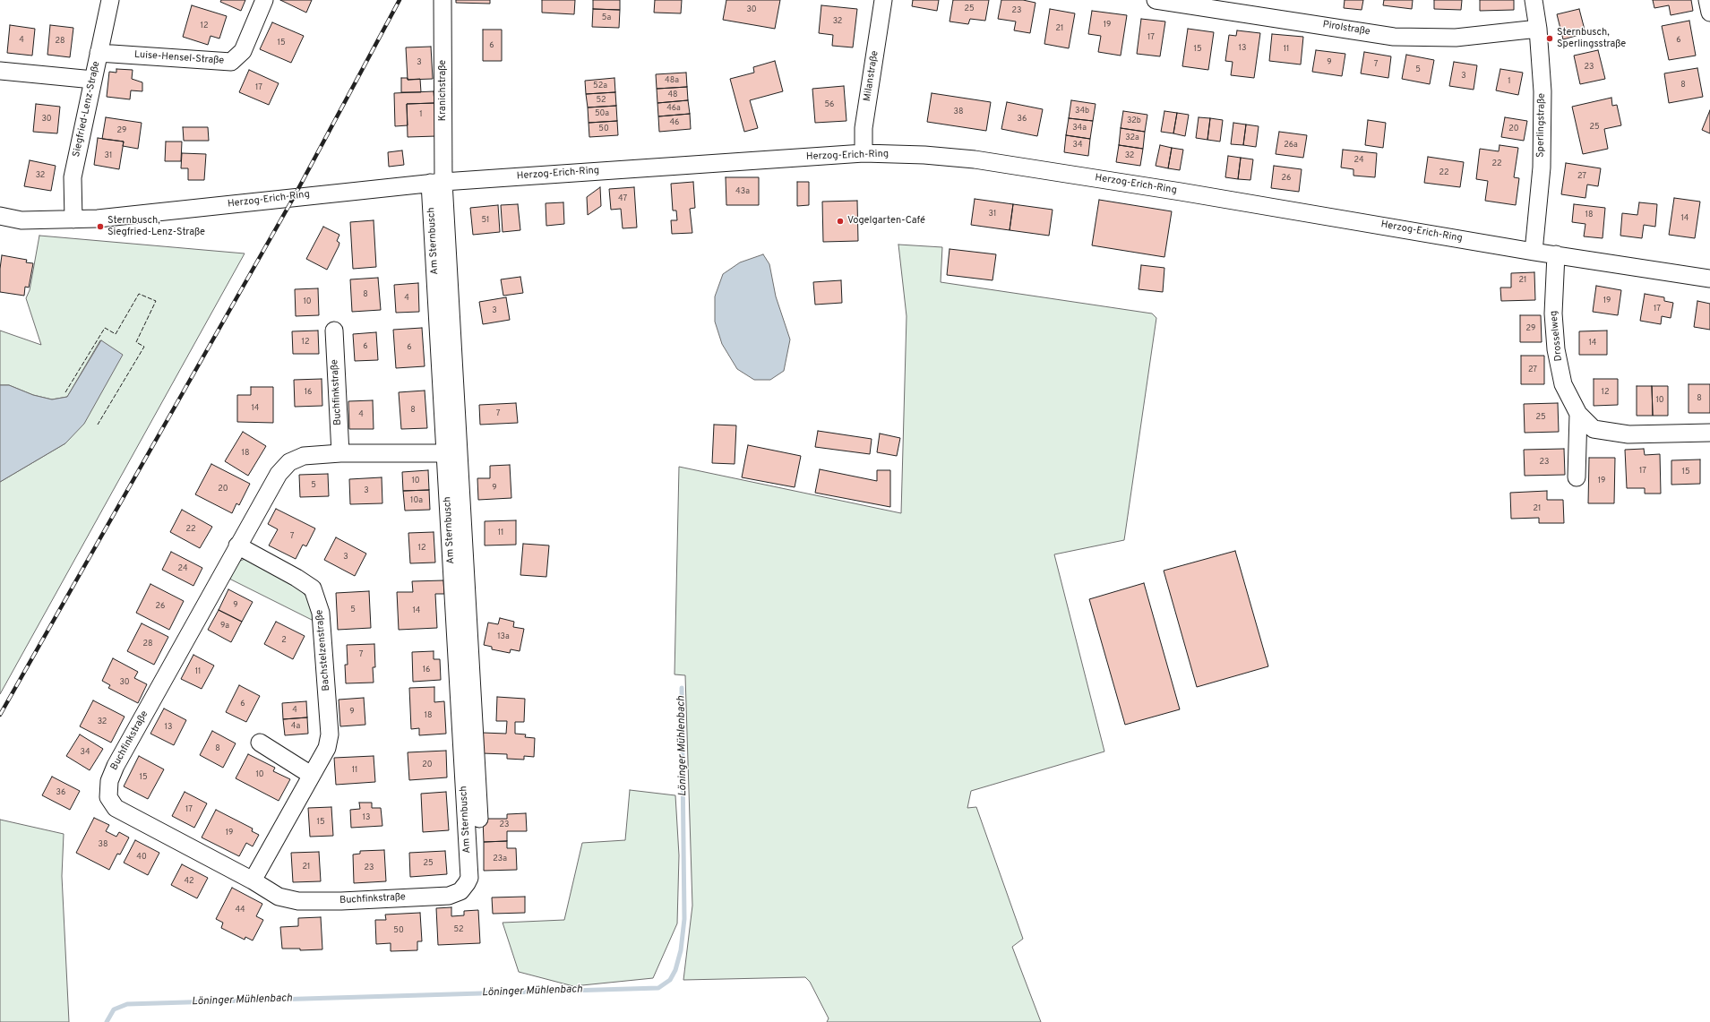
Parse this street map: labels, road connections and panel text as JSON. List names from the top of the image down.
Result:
{
  "streets": {
    "street": [
      "Pirolstraße",
      "Luise-Hensel-Straße",
      "Milanstraße",
      "Kranichstraße",
      "Siegfried-Lenz-Straße",
      "Sperlingstraße",
      "Herzog-Erich-Ring",
      "Am Sternbusch",
      "Drosselweg",
      "Buchfinkstraße",
      "Bachstelzenstraße"
    ]
  },
  "crossings": [
    ["Pirolstraße", "Sperlingstraße"],
    ["Luise-Hensel-Straße", "Siegfried-Lenz-Straße"],
    ["Milanstraße", "Herzog-Erich-Ring"],
    ["Kranichstraße", "Herzog-Erich-Ring"],
    ["Kranichstraße", "Am Sternbusch"],
    ["Siegfried-Lenz-Straße", "Herzog-Erich-Ring"],
    ["Sperlingstraße", "Herzog-Erich-Ring"],
    ["Herzog-Erich-Ring", "Am Sternbusch"],
    ["Herzog-Erich-Ring", "Drosselweg"],
    ["Am Sternbusch", "Buchfinkstraße"],
    ["Buchfinkstraße", "Bachstelzenstraße"]
  ],
  "water": ["Löninger Mühlenbach"],
  "places": ["Sternbusch, Sperlingsstraße", "Vogelgarten-Café", "Sternbusch, Siegfried-Lenz-Straße"],
  "house_numbers": [
    "25",
    "30",
    "23",
    "5a",
    "32",
    "19",
    "12",
    "21",
    "17",
    "4",
    "6",
    "28",
    "15",
    "6",
    "13",
    "15",
    "11",
    "3",
    "9",
    "7",
    "23",
    "5",
    "3",
    "48a",
    "1",
    "8",
    "52a",
    "17",
    "48",
    "52",
    "56",
    "46a",
    "34b",
    "38",
    "50a",
    "1",
    "30",
    "36",
    "32b",
    "46",
    "25",
    "34a",
    "50",
    "20",
    "29",
    "32a",
    "34",
    "26a",
    "31",
    "32",
    "24",
    "22",
    "22",
    "32",
    "27",
    "26",
    "43a",
    "47",
    "31",
    "18",
    "14",
    "51",
    "21",
    "8",
    "4",
    "19",
    "10",
    "17",
    "3",
    "29",
    "12",
    "14",
    "6",
    "6",
    "27",
    "16",
    "12",
    "8",
    "10",
    "14",
    "8",
    "7",
    "4",
    "25",
    "18",
    "23",
    "17",
    "15",
    "10",
    "19",
    "5",
    "9",
    "20",
    "3",
    "10a",
    "21",
    "22",
    "11",
    "7",
    "12",
    "3",
    "24",
    "9",
    "26",
    "5",
    "14",
    "9a",
    "13a",
    "2",
    "28",
    "7",
    "16",
    "11",
    "30",
    "6",
    "4",
    "9",
    "18",
    "32",
    "4a",
    "13",
    "8",
    "34",
    "20",
    "11",
    "10",
    "15",
    "36",
    "17",
    "13",
    "15",
    "23",
    "19",
    "38",
    "40",
    "23a",
    "25",
    "21",
    "23",
    "42",
    "44",
    "52",
    "50"
  ]
}
